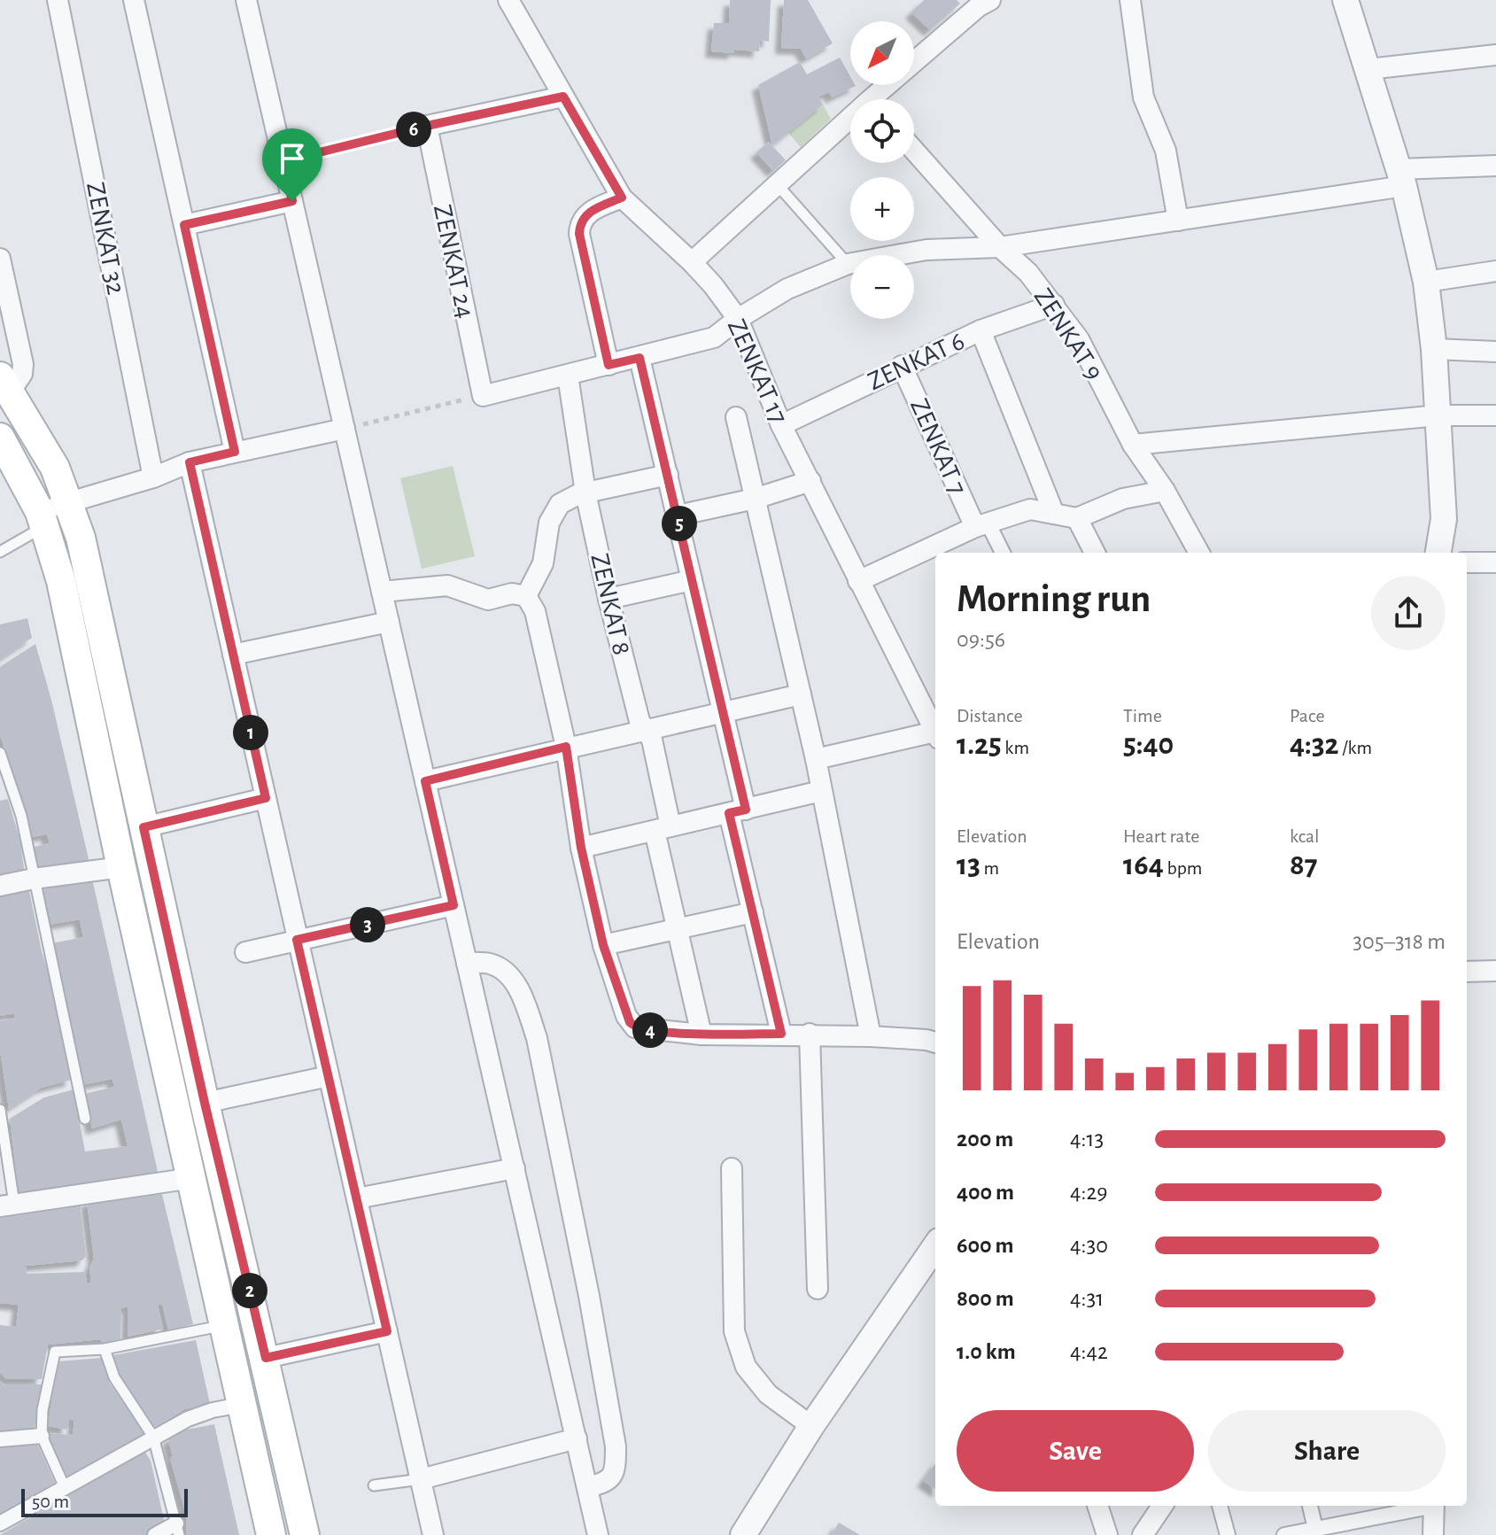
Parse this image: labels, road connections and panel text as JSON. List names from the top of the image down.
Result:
{
  "streets": {
    "street": [
      "ZENKAT 32",
      "ZENKAT 24",
      "ZENKAT 9",
      "ZENKAT 6",
      "ZENKAT 17",
      "ZENKAT 7",
      "ZENKAT 8"
    ]
  },
  "crossings": [
    ["ZENKAT 9", "ZENKAT 6"],
    ["ZENKAT 6", "ZENKAT 17"],
    ["ZENKAT 6", "ZENKAT 7"]
  ],
  "scale_bar": "50 m",
  "north": "bottom left",
  "page": {
    "map_buttons": ["+", "−"],
    "pins": [
      "6",
      "5",
      "1",
      "3",
      "4",
      "2"
    ],
    "heading": ["Morning run", "09:56"],
    "stats": [
      ["Distance", "1.25 km"],
      ["Time", "5:40"],
      ["Pace", "4:32 /km"],
      ["Elevation", "13 m"],
      ["Heart rate", "164 bpm"],
      ["kcal", "87"]
    ],
    "chart": ["Elevation", "305–318 m"],
    "list": [
      {
        "name": "200 m",
        "note": "4:13"
      },
      {
        "name": "400 m",
        "note": "4:29"
      },
      {
        "name": "600 m",
        "note": "4:30"
      },
      {
        "name": "800 m",
        "note": "4:31"
      },
      {
        "name": "1.0 km",
        "note": "4:42"
      }
    ],
    "buttons": ["Save", "Share"],
    "scale": "50 m"
  }
}
